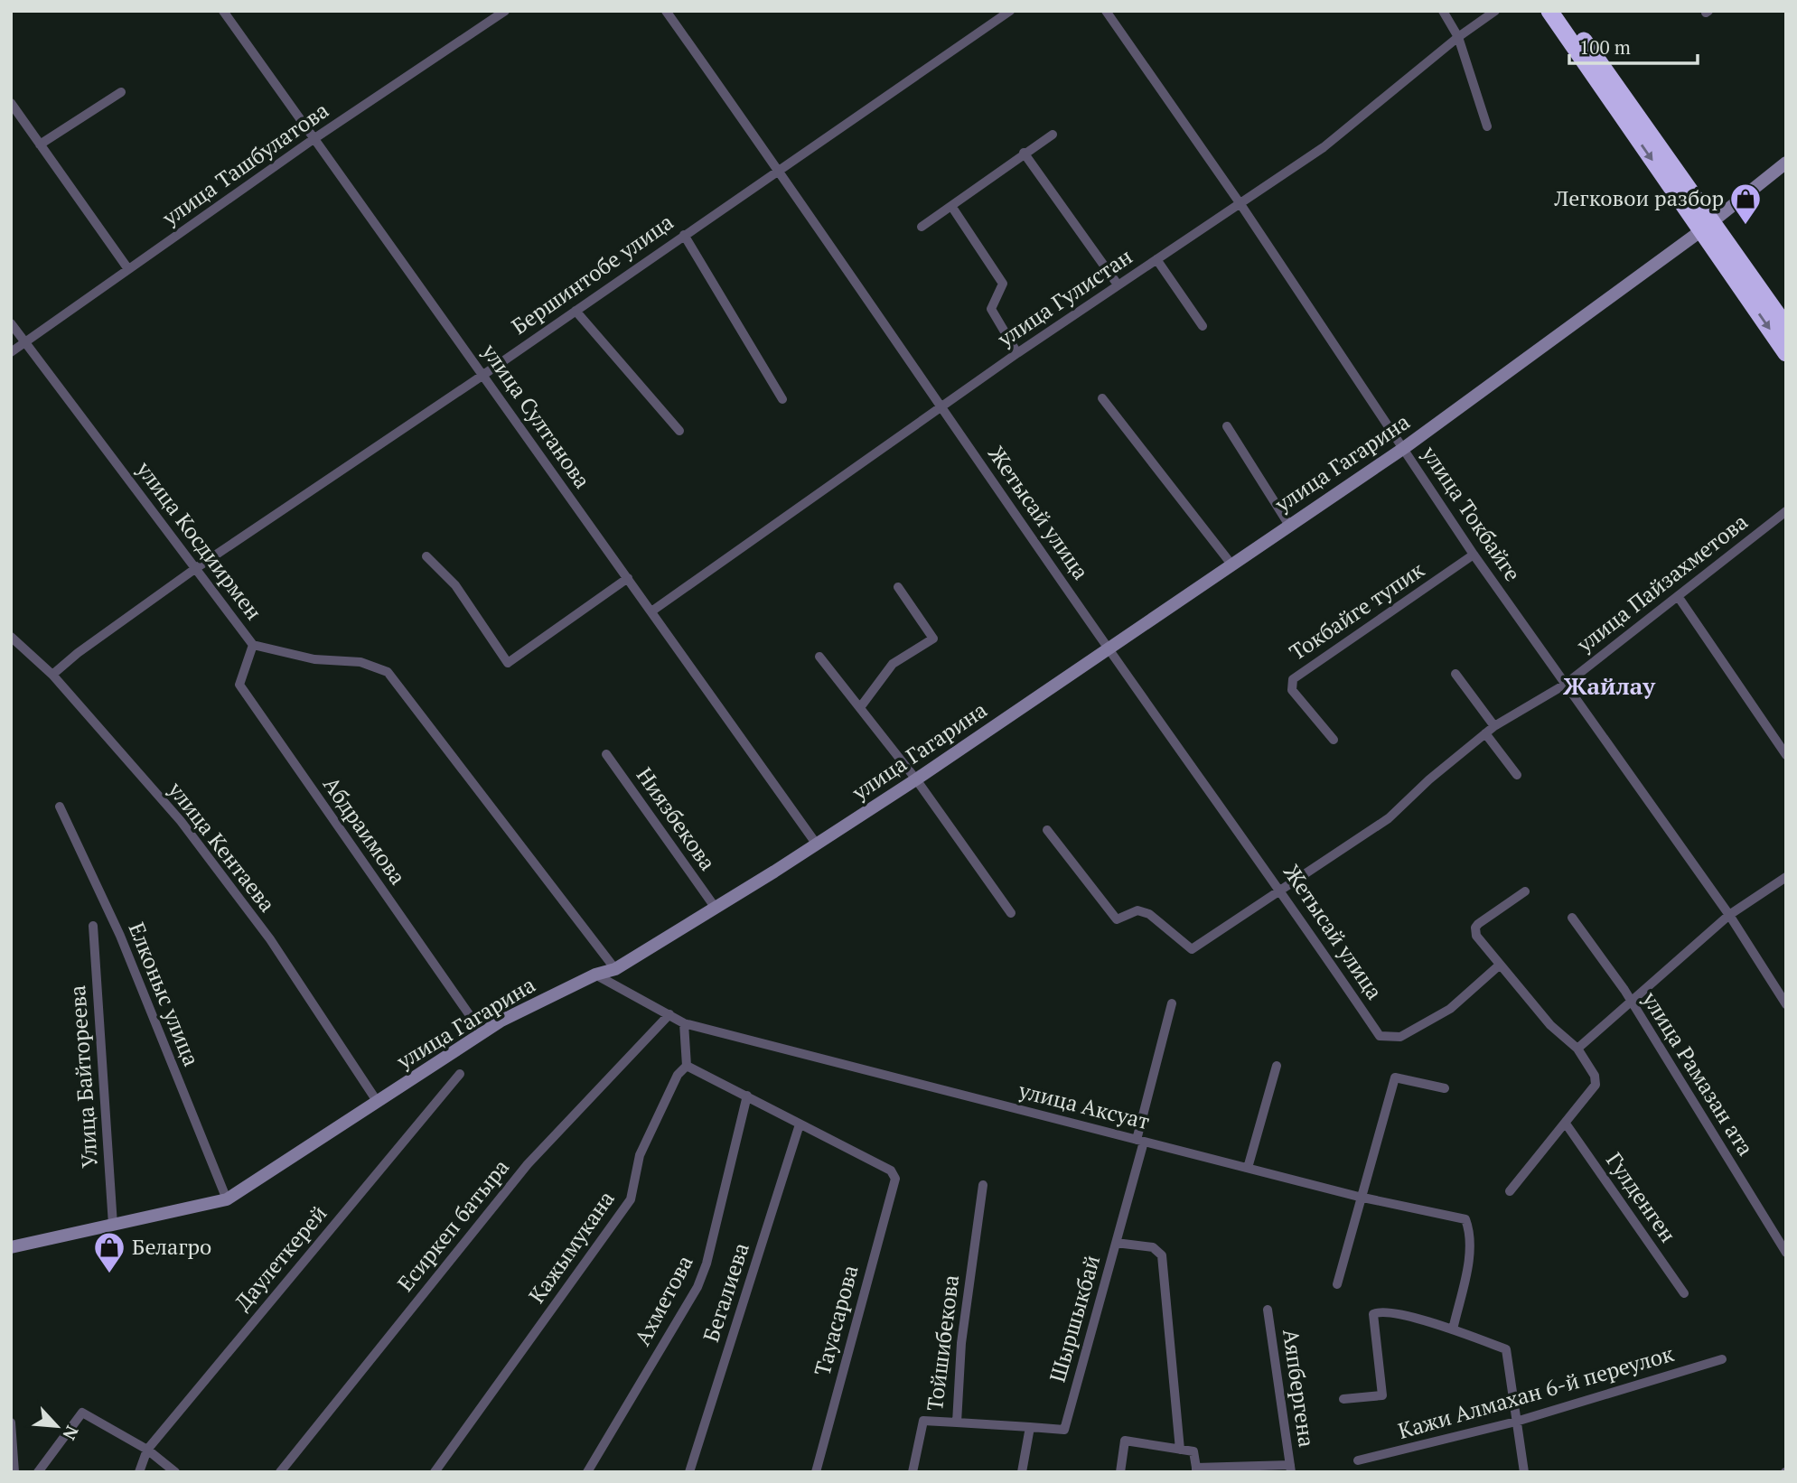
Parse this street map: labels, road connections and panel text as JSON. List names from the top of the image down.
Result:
{
  "streets": {
    "main road": ["улица Гагарина"],
    "street": [
      "улица Ташбулатова",
      "Бершинтобе улица",
      "улица Гулистан",
      "улица Султанова",
      "Жетысай улица",
      "улица Токбайге",
      "улица Косдиирмен",
      "улица Пайзахметова",
      "Токбайге тупик",
      "Ниязбекова",
      "Абдраимова",
      "улица Кентаева",
      "Елконыс улица",
      "улица Рамазан ата",
      "Улица Байтореева",
      "улица Аксуат",
      "Гулденген",
      "Есиркеп батыра",
      "Кажымукана",
      "Даулеткерей",
      "Бегалиева",
      "Ахметова",
      "Шыршыкбай",
      "Тауасарова",
      "Тойшибекова",
      "Аяпбергена",
      "Кажи Алмахан 6-й переулок"
    ]
  },
  "crossings": [
    ["улица Ташбулатова", "улица Султанова"],
    ["улица Ташбулатова", "улица Косдиирмен"],
    ["Бершинтобе улица", "улица Султанова"],
    ["Бершинтобе улица", "Жетысай улица"],
    ["Бершинтобе улица", "улица Косдиирмен"],
    ["Бершинтобе улица", "улица Кентаева"],
    ["улица Гулистан", "улица Султанова"],
    ["улица Гулистан", "Жетысай улица"],
    ["улица Гулистан", "улица Токбайге"],
    ["улица Султанова", "улица Гагарина"],
    ["улица Гагарина", "Жетысай улица"],
    ["улица Гагарина", "улица Токбайге"],
    ["улица Гагарина", "улица Косдиирмен"],
    ["улица Гагарина", "Ниязбекова"],
    ["улица Гагарина", "Абдраимова"],
    ["улица Гагарина", "улица Кентаева"],
    ["улица Гагарина", "Елконыс улица"],
    ["улица Гагарина", "Улица Байтореева"],
    ["улица Гагарина", "улица Аксуат"],
    ["Жетысай улица", "улица Пайзахметова"],
    ["улица Токбайге", "улица Пайзахметова"],
    ["улица Токбайге", "Токбайге тупик"],
    ["улица Косдиирмен", "Абдраимова"],
    ["улица Аксуат", "Есиркеп батыра"],
    ["улица Аксуат", "Шыршыкбай"],
    ["Бегалиева", "Тауасарова"]
  ],
  "districts": ["Жайлау"],
  "places": {
    "shop": ["Легковои разбор", "Белагро"]
  },
  "scale_bar": "100 m",
  "north": "bottom right"
}
